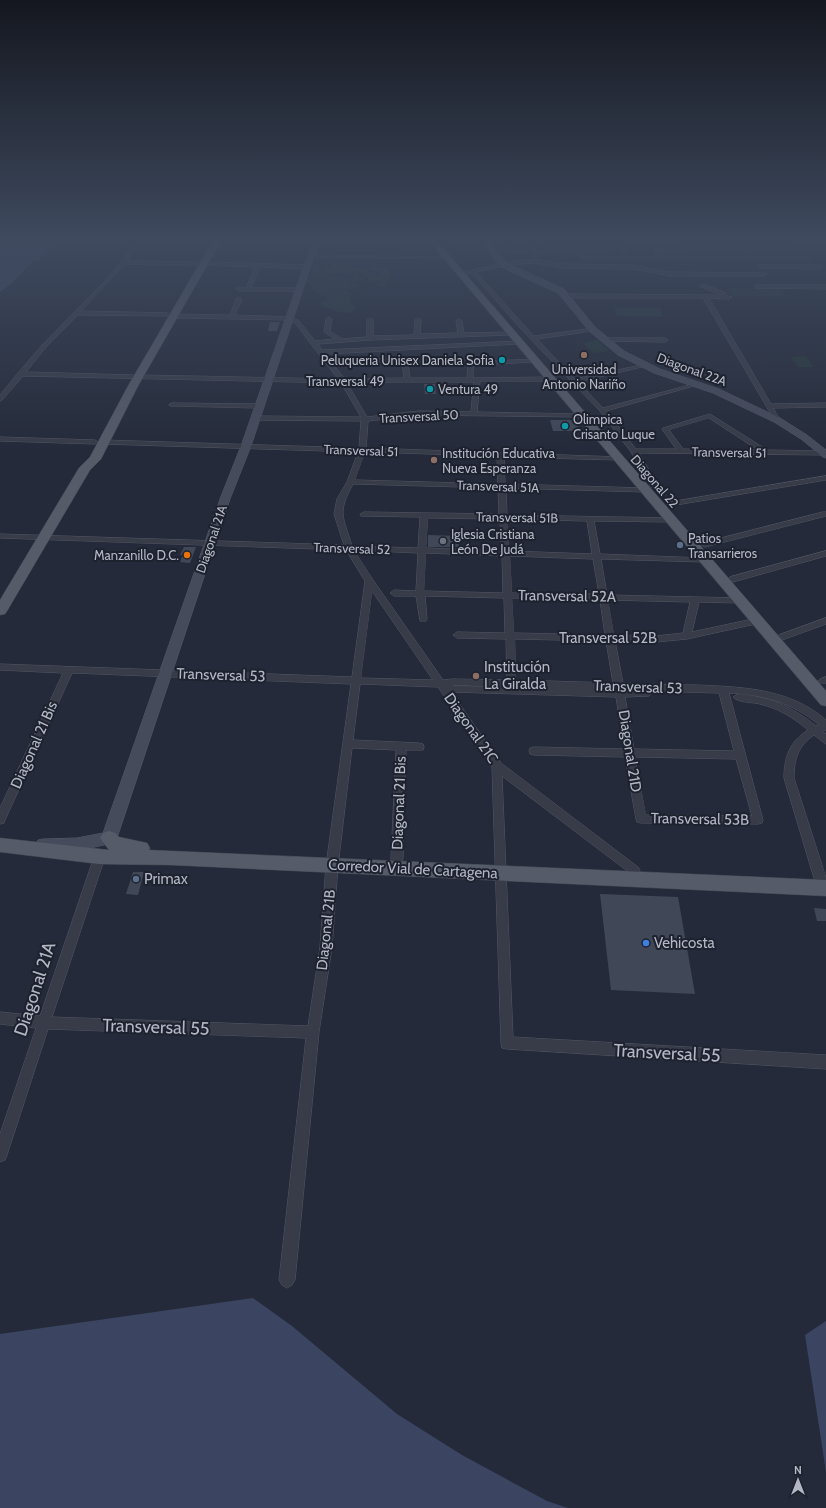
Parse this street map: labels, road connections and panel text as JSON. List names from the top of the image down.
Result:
{
  "streets": {
    "main road": ["Diagonal 22", "Corredor Vial de Cartagena"],
    "street": [
      "Diagonal 22A",
      "Transversal 49",
      "Transversal 50",
      "Transversal 51",
      "Transversal 51A",
      "Transversal 51B",
      "Diagonal 21A",
      "Transversal 52",
      "Transversal 52A",
      "Transversal 52B",
      "Transversal 53",
      "Diagonal 21C",
      "Diagonal 21 Bis",
      "Diagonal 21D",
      "Transversal 53B",
      "Diagonal 21B",
      "Transversal 55"
    ]
  },
  "crossings": [
    ["Diagonal 22A", "Transversal 51"],
    ["Transversal 49", "Diagonal 22"],
    ["Transversal 49", "Diagonal 21A"],
    ["Transversal 50", "Diagonal 22"],
    ["Transversal 50", "Diagonal 21A"],
    ["Transversal 51", "Diagonal 22"],
    ["Transversal 51", "Diagonal 21A"],
    ["Diagonal 22", "Transversal 51A"],
    ["Diagonal 22", "Transversal 51B"],
    ["Diagonal 22", "Transversal 52"],
    ["Diagonal 22", "Transversal 52A"],
    ["Diagonal 22", "Transversal 52B"],
    ["Transversal 51B", "Diagonal 21D"],
    ["Diagonal 21A", "Transversal 52"],
    ["Diagonal 21A", "Transversal 53"],
    ["Diagonal 21A", "Corredor Vial de Cartagena"],
    ["Diagonal 21A", "Transversal 55"],
    ["Transversal 52", "Diagonal 21C"],
    ["Transversal 52", "Diagonal 21D"],
    ["Transversal 52A", "Diagonal 21D"],
    ["Transversal 52B", "Diagonal 21D"],
    ["Transversal 53", "Diagonal 21C"],
    ["Transversal 53", "Diagonal 21 Bis"],
    ["Transversal 53", "Diagonal 21D"],
    ["Transversal 53", "Diagonal 21B"],
    ["Diagonal 21C", "Corredor Vial de Cartagena"],
    ["Diagonal 21C", "Diagonal 21B"],
    ["Diagonal 21 Bis", "Corredor Vial de Cartagena"],
    ["Diagonal 21D", "Transversal 53B"],
    ["Corredor Vial de Cartagena", "Diagonal 21B"],
    ["Corredor Vial de Cartagena", "Transversal 55"],
    ["Diagonal 21B", "Transversal 55"]
  ],
  "places": [
    "Universidad Antonio Nariño",
    "Peluqueria Unisex Daniela Sofia",
    "Ventura 49",
    "Olimpica Crisanto Luque",
    "Institución Educativa Nueva Esperanza",
    "Iglesia Cristiana León De Judá",
    "Patios Transarrieros",
    "Manzanillo D.C.",
    "Institución La Giralda",
    "Primax",
    "Vehicosta"
  ],
  "north": "top"
}
